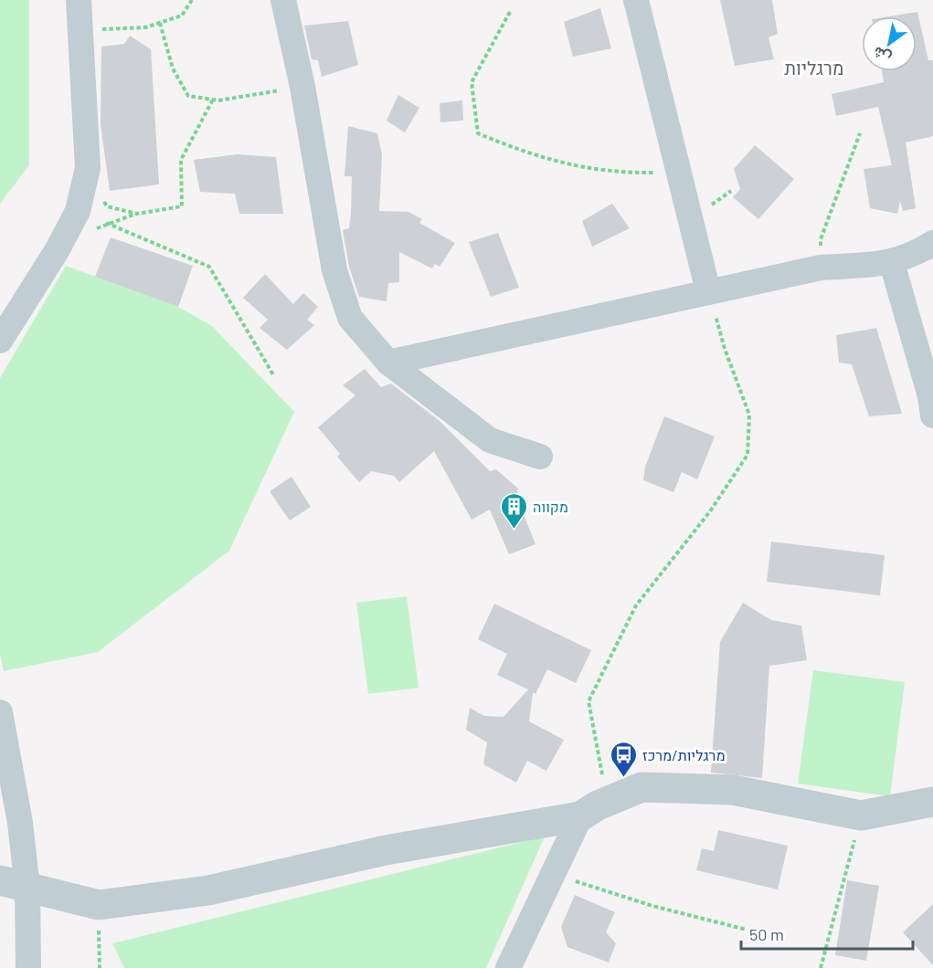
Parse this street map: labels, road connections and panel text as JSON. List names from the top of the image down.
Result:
{
  "districts": ["מרגליות"],
  "places": {
    "building": ["מקווה"],
    "bus stop": ["מרגליות/מרכז"]
  },
  "scale_bar": "50 m",
  "north": "bottom left"
}
